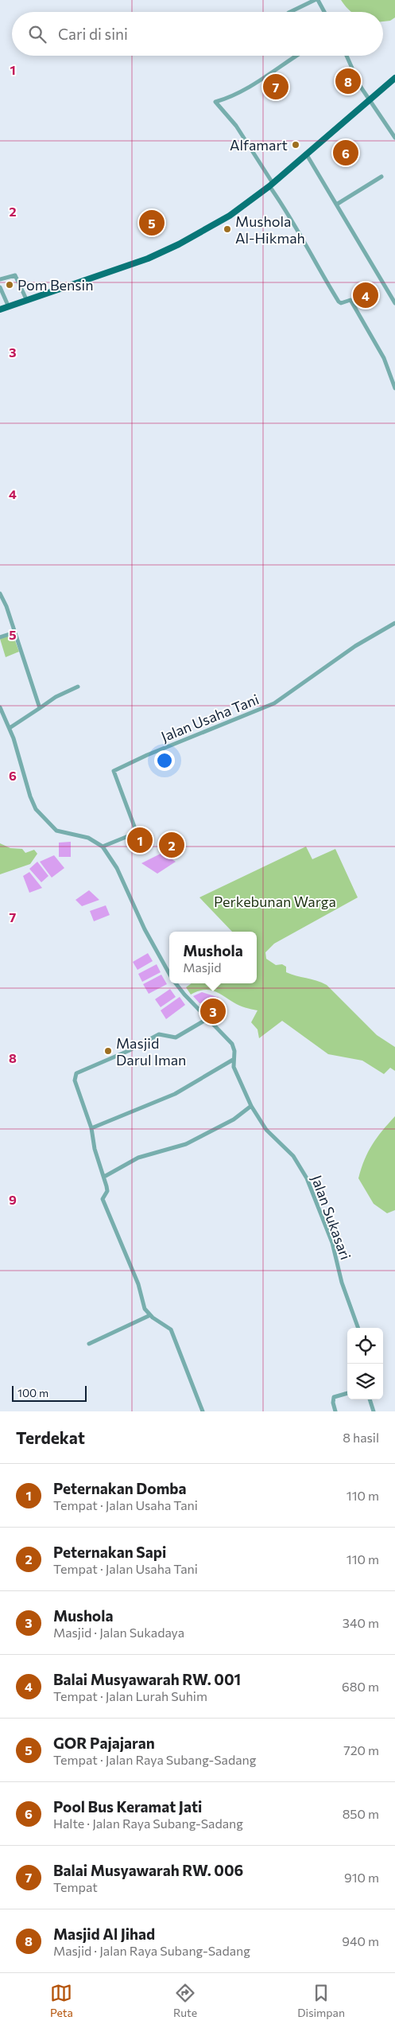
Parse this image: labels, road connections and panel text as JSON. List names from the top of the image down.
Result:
{
  "streets": {
    "street": ["Jalan Usaha Tani", "Jalan Sukasari"]
  },
  "crossings": [
    ["Jalan Usaha Tani", "Jalan Sukasari"]
  ],
  "parks": ["Perkebunan Warga"],
  "places": [
    "Alfamart",
    "Mushola Al-Hikmah",
    "Pom Bensin",
    "Masjid Darul Iman"
  ],
  "scale_bar": "100 m",
  "page": {
    "search": "Cari di sini",
    "pins": [
      "8",
      "7",
      "6",
      "5",
      "4",
      "1",
      "2",
      "3"
    ],
    "popup": ["Mushola", "Masjid"],
    "scale": "100 m",
    "heading": ["Terdekat", "8 hasil"],
    "list": [
      {
        "mark": "1",
        "name": "Peternakan Domba",
        "note": "Tempat · Jalan Usaha Tani",
        "value": "110 m"
      },
      {
        "mark": "2",
        "name": "Peternakan Sapi",
        "note": "Tempat · Jalan Usaha Tani",
        "value": "110 m"
      },
      {
        "mark": "3",
        "name": "Mushola",
        "note": "Masjid · Jalan Sukadaya",
        "value": "340 m"
      },
      {
        "mark": "4",
        "name": "Balai Musyawarah RW. 001",
        "note": "Tempat · Jalan Lurah Suhim",
        "value": "680 m"
      },
      {
        "mark": "5",
        "name": "GOR Pajajaran",
        "note": "Tempat · Jalan Raya Subang-Sadang",
        "value": "720 m"
      },
      {
        "mark": "6",
        "name": "Pool Bus Keramat Jati",
        "note": "Halte · Jalan Raya Subang-Sadang",
        "value": "850 m"
      },
      {
        "mark": "7",
        "name": "Balai Musyawarah RW. 006",
        "note": "Tempat",
        "value": "910 m"
      },
      {
        "mark": "8",
        "name": "Masjid Al Jihad",
        "note": "Masjid · Jalan Raya Subang-Sadang",
        "value": "940 m"
      }
    ],
    "nav": ["Peta", "Rute", "Disimpan"]
  },
  "grid": {
    "rows": [
      "1",
      "2",
      "3",
      "4",
      "5",
      "6",
      "7",
      "8",
      "9"
    ]
  }
}
